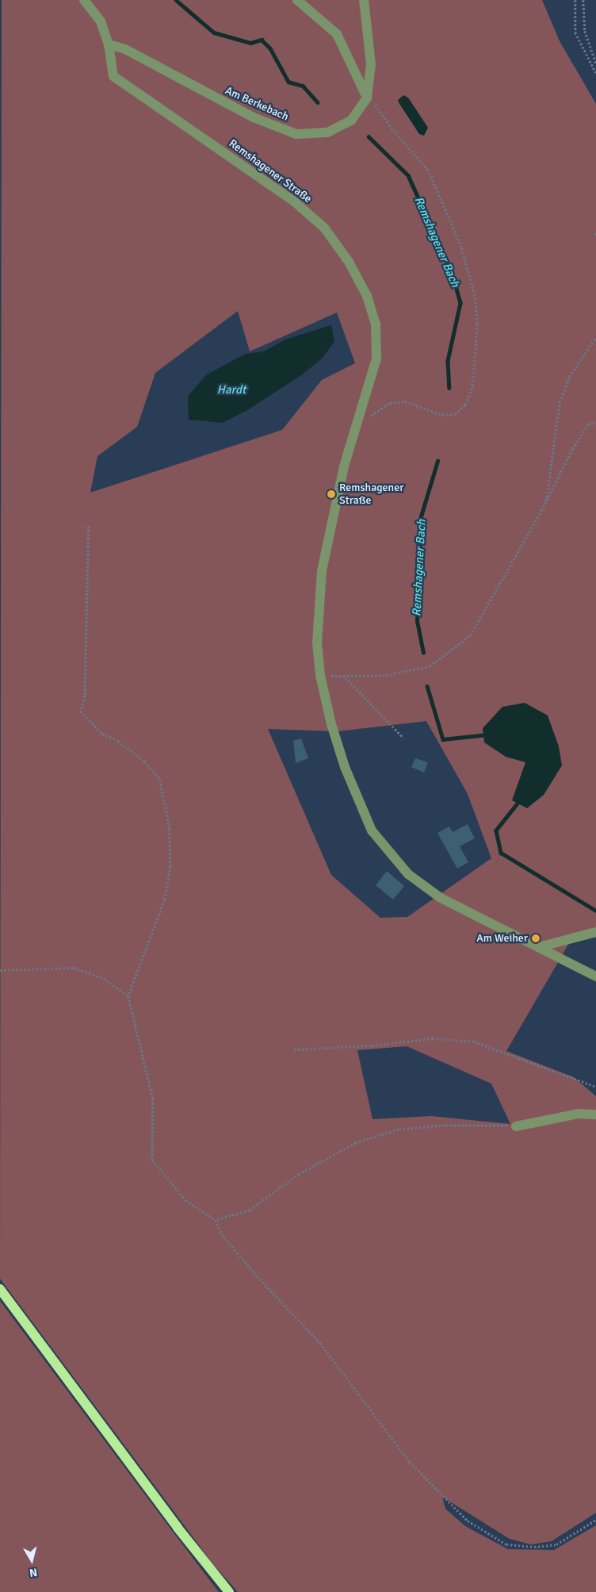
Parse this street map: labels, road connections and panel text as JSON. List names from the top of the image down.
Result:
{
  "streets": {
    "street": ["Am Berkebach", "Remshagener Straße"]
  },
  "crossings": [
    ["Am Berkebach", "Remshagener Straße"]
  ],
  "water": ["Remshagener Bach", "Hardt"],
  "places": ["Remshagener Straße", "Am Weiher"],
  "north": "bottom"
}
